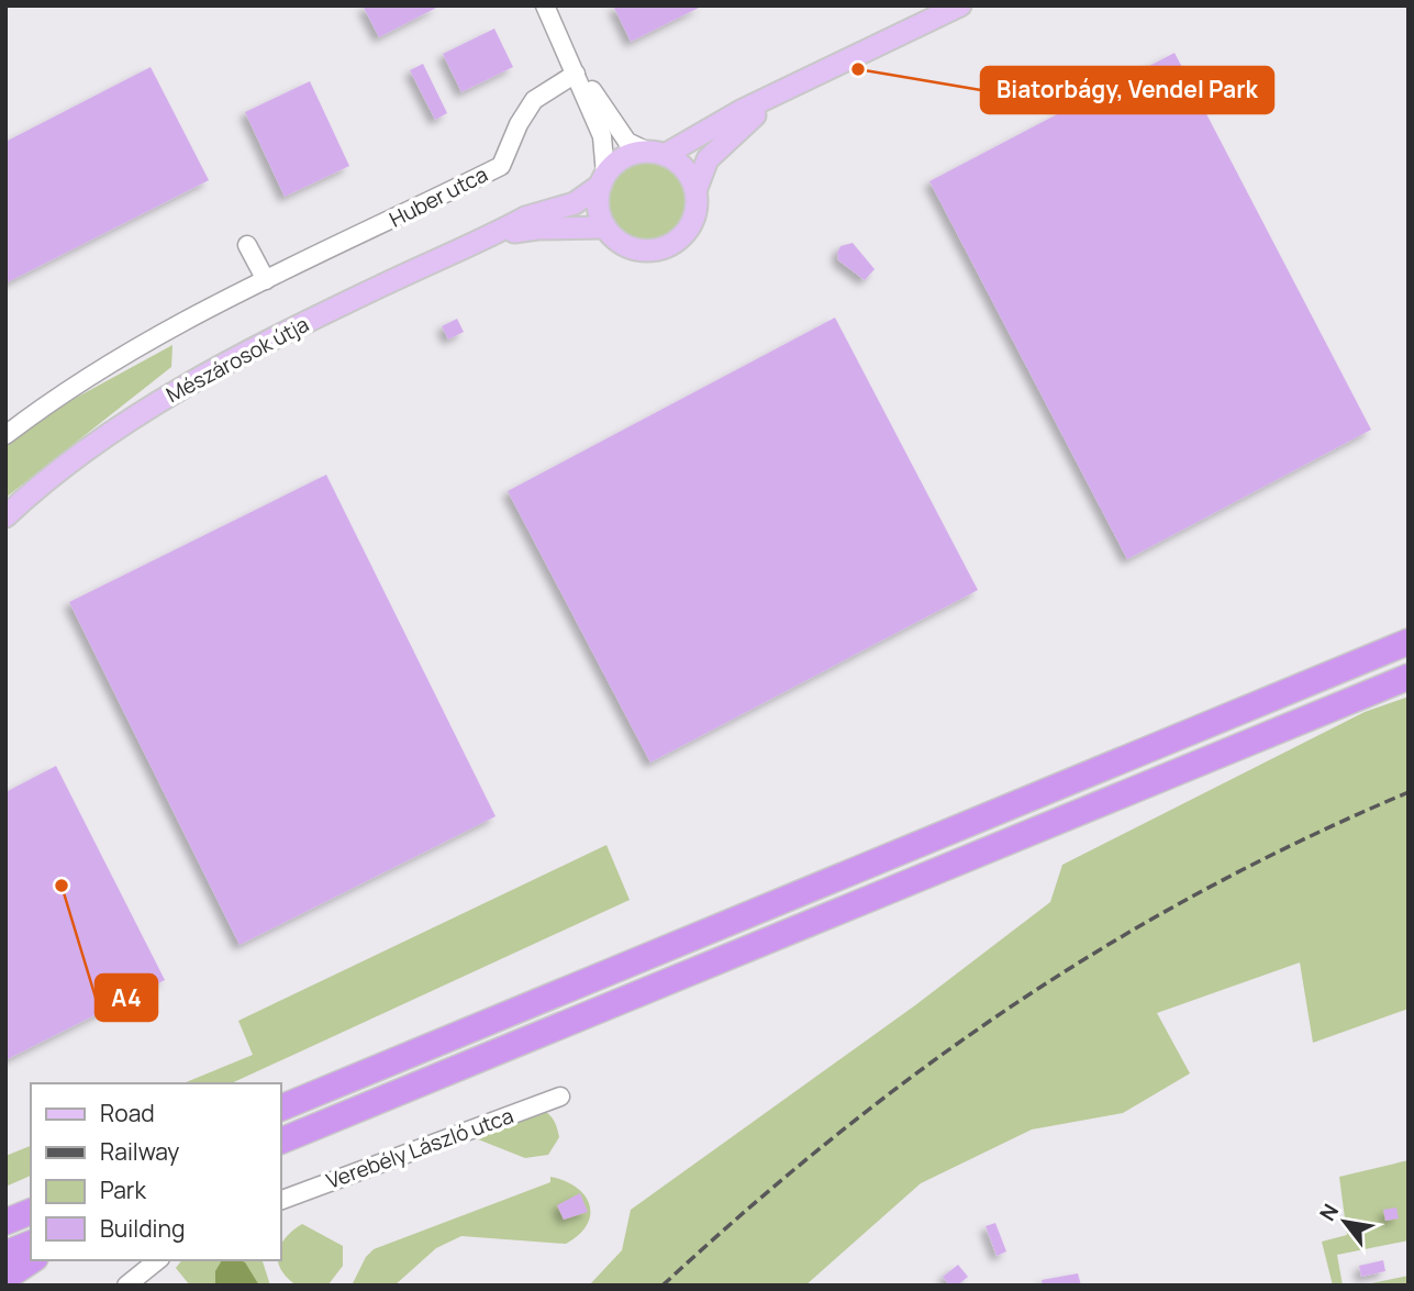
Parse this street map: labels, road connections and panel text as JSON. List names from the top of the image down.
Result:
{
  "streets": {
    "main road": ["Mészárosok útja"],
    "street": ["Huber utca", "Verebély László utca"]
  },
  "places": ["Biatorbágy, Vendel Park", "A4"],
  "legend": [
    "Road",
    "Railway",
    "Park",
    "Building"
  ],
  "north": "top left"
}
